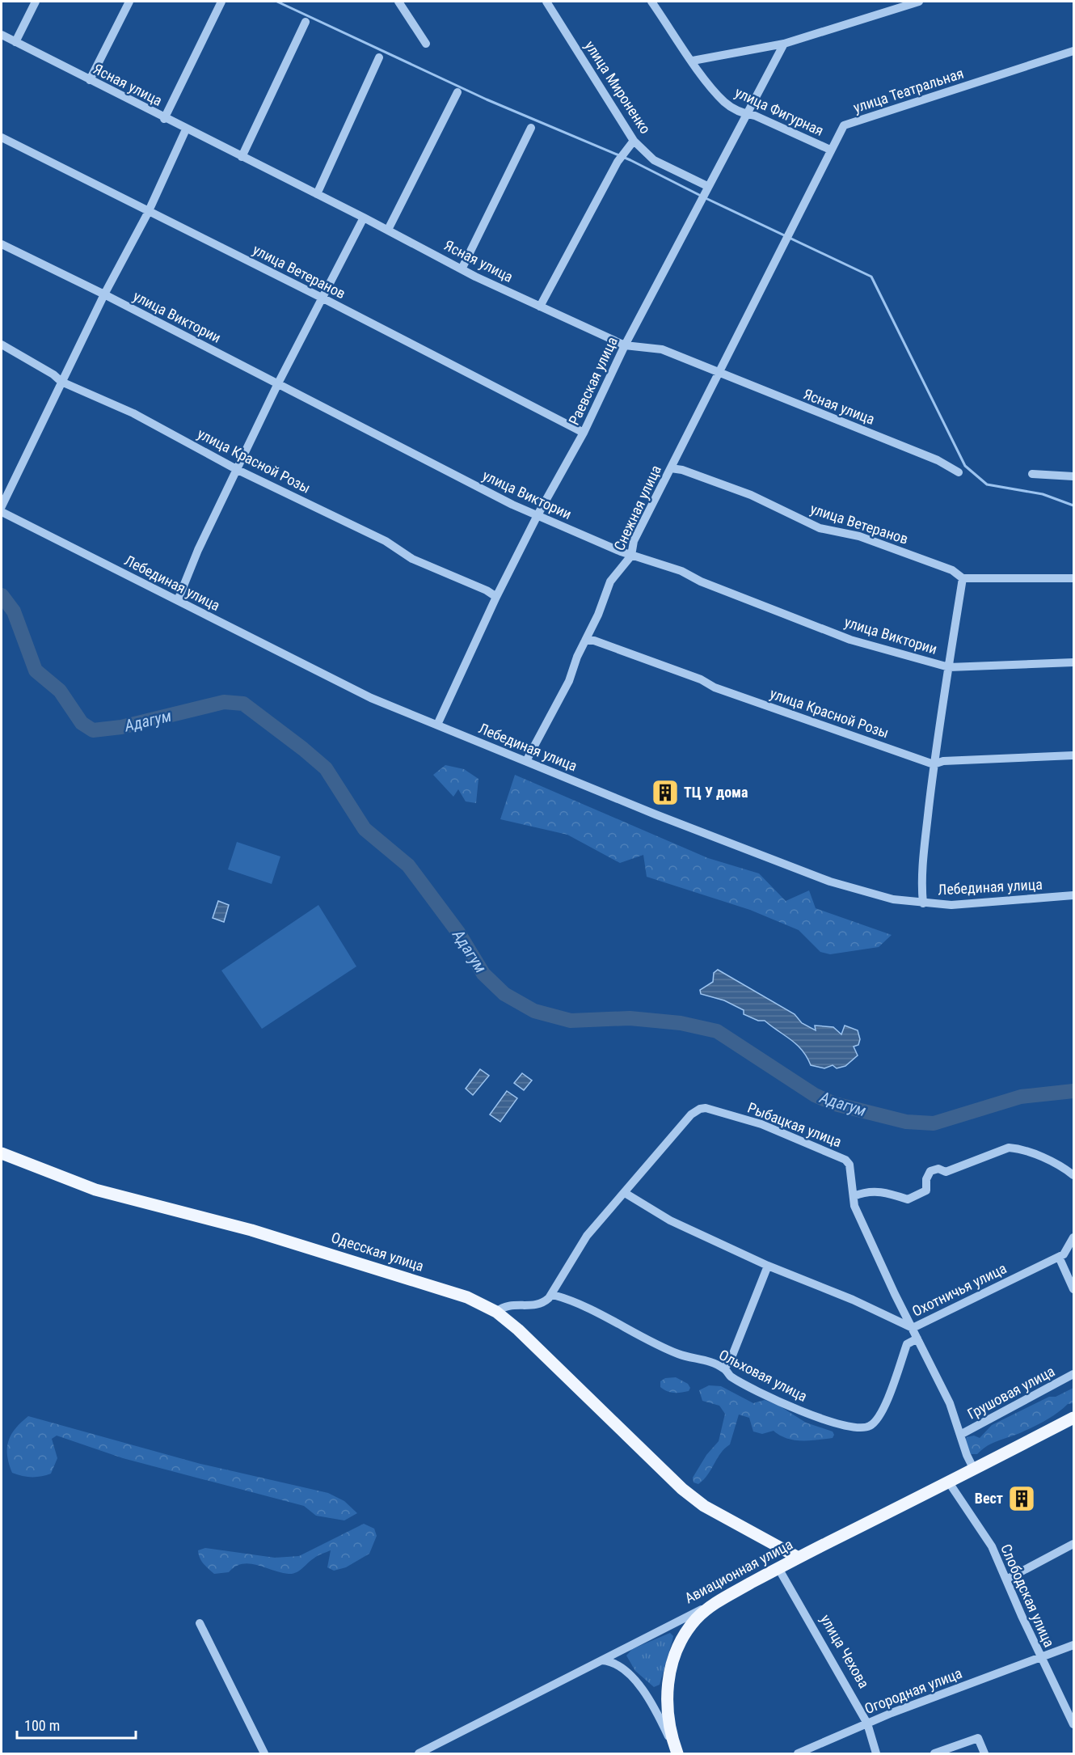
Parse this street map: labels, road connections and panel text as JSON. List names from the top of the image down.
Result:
{
  "streets": {
    "main road": ["Одесская улица", "Авиационная улица"],
    "street": [
      "Ясная улица",
      "улица Мироненко",
      "улица Театральная",
      "улица Фигурная",
      "улица Ветеранов",
      "улица Виктории",
      "Раевская улица",
      "улица Красной Розы",
      "Снежная улица",
      "Лебединая улица",
      "Рыбацкая улица",
      "Охотничья улица",
      "Ольховая улица",
      "Грушовая улица",
      "Слободская улица",
      "улица Чехова",
      "Огородная улица"
    ]
  },
  "crossings": [
    ["Ясная улица", "Раевская улица"],
    ["Ясная улица", "Снежная улица"],
    ["улица Мироненко", "Раевская улица"],
    ["улица Театральная", "улица Фигурная"],
    ["улица Театральная", "Снежная улица"],
    ["улица Фигурная", "Раевская улица"],
    ["улица Ветеранов", "Раевская улица"],
    ["улица Ветеранов", "Снежная улица"],
    ["улица Виктории", "Раевская улица"],
    ["улица Виктории", "Снежная улица"],
    ["Раевская улица", "улица Красной Розы"],
    ["Раевская улица", "Лебединая улица"],
    ["улица Красной Розы", "Снежная улица"],
    ["Снежная улица", "Лебединая улица"],
    ["Рыбацкая улица", "Охотничья улица"],
    ["Одесская улица", "Авиационная улица"],
    ["Авиационная улица", "Слободская улица"],
    ["Авиационная улица", "улица Чехова"],
    ["Слободская улица", "Огородная улица"],
    ["улица Чехова", "Огородная улица"]
  ],
  "water": ["Адагум"],
  "places": {
    "building": ["ТЦ У дома", "Вест"]
  },
  "scale_bar": "100 m"
}
